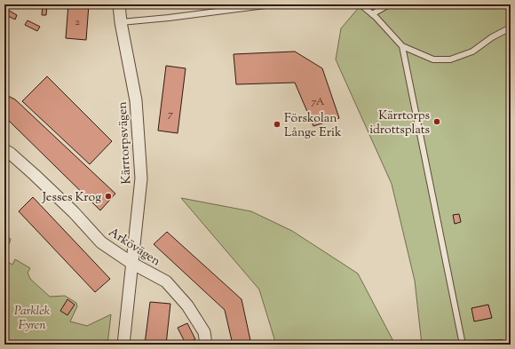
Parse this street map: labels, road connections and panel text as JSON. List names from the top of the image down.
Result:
{
  "streets": {
    "street": ["Kärrtorpsvägen", "Arkövägen"]
  },
  "crossings": [
    ["Kärrtorpsvägen", "Arkövägen"]
  ],
  "parks": ["Parklek Fyren"],
  "places": ["Kärrtorps idrottsplats", "Förskolan Långe Erik", "Jesses Krog"],
  "house_numbers": ["2", "7A", "7"]
}
